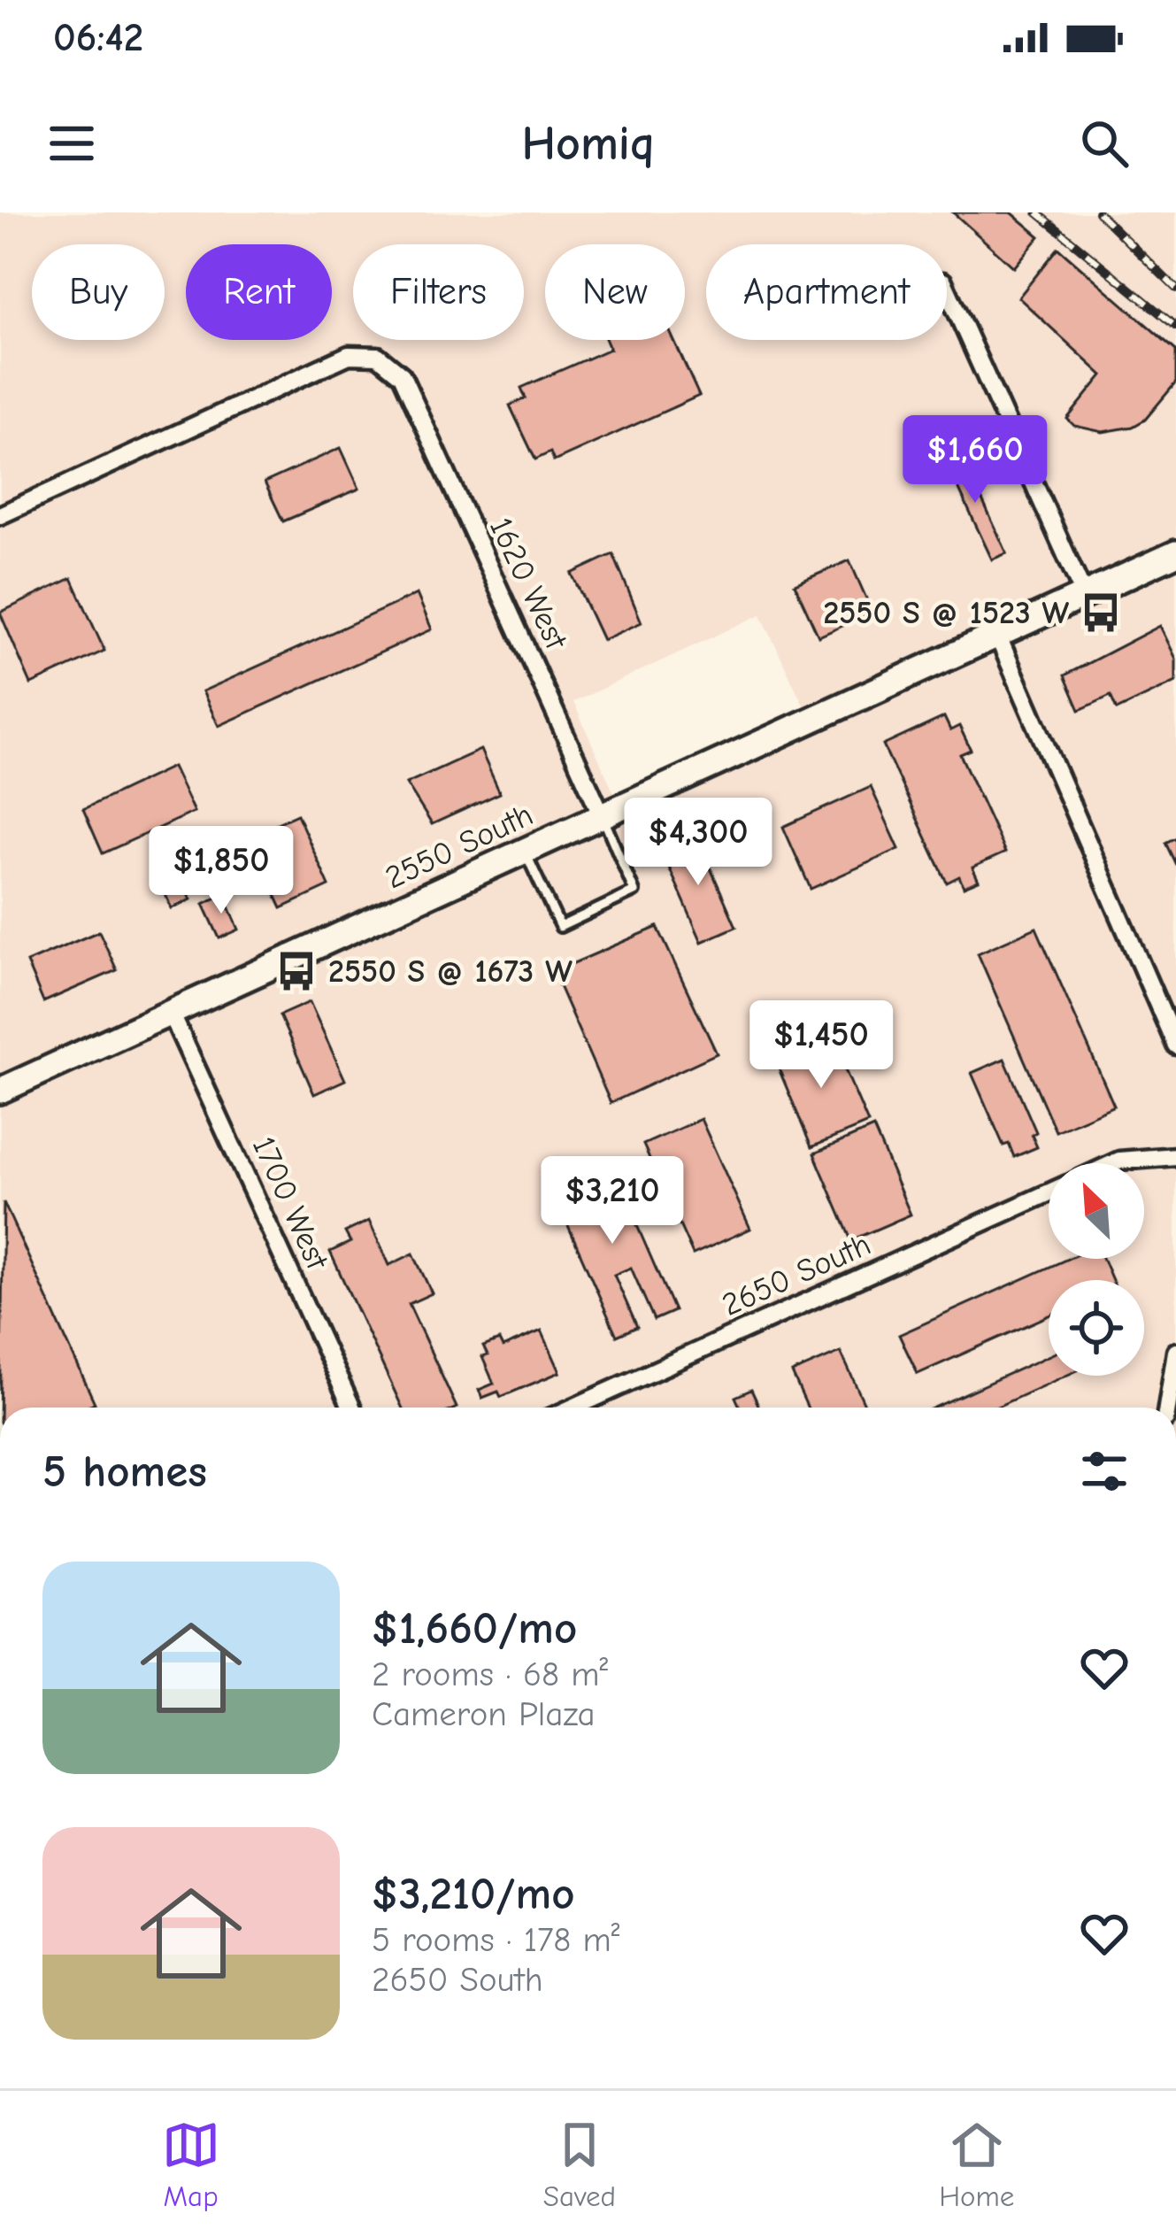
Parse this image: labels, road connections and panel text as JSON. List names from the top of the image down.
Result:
{
  "streets": {
    "main road": ["2550 South"],
    "street": ["1620 West", "1700 West", "2650 South"]
  },
  "crossings": [
    ["1620 West", "2550 South"],
    ["2550 South", "1700 West"]
  ],
  "places": {
    "bus stop": ["2550 S @ 1523 W", "2550 S @ 1673 W"]
  },
  "north": "top left",
  "page": {
    "status": "06:42",
    "header": "Homiq",
    "chip": [
      "Buy",
      "Rent",
      "Filters",
      "New",
      "Apartment"
    ],
    "price": [
      "$1,660",
      "$4,300",
      "$1,850",
      "$1,450",
      "$3,210"
    ],
    "heading": "5 homes",
    "list": [
      {
        "name": "$1,660/mo",
        "note": "2 rooms · 68 m² · Cameron Plaza"
      },
      {
        "name": "$3,210/mo",
        "note": "5 rooms · 178 m² · 2650 South"
      }
    ],
    "tabs": ["Map", "Saved", "Home"]
  }
}
